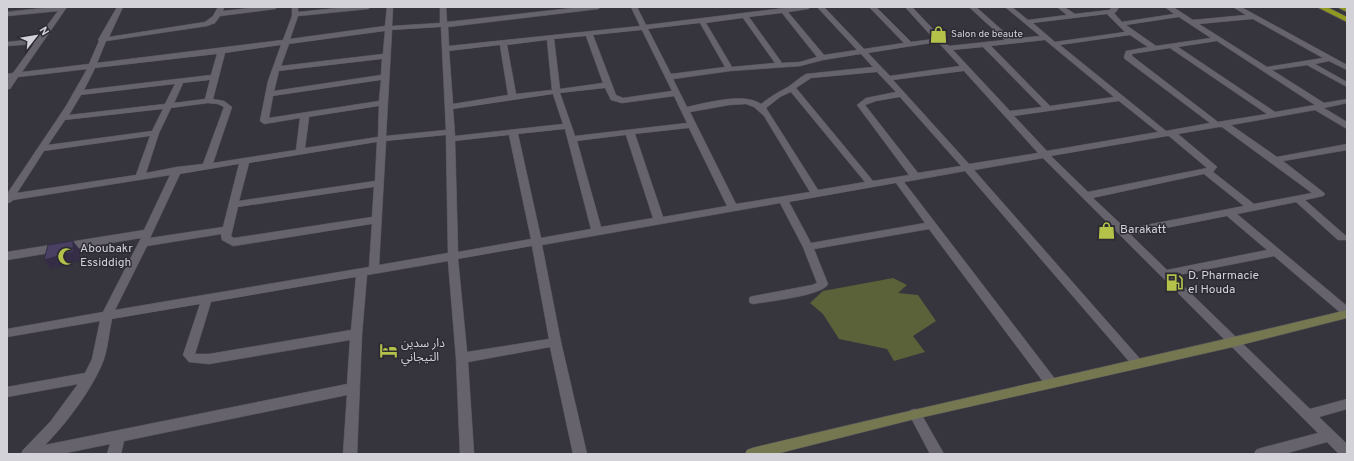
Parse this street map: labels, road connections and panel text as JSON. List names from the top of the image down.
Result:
{
  "places": {
    "shop": ["Salon de beaute", "Barakatt"],
    "mosque": ["Aboubakr Essiddigh"],
    "fuel station": ["D. Pharmacie el Houda"],
    "hotel": ["دار سدين التيجاني"]
  },
  "north": "top right"
}
